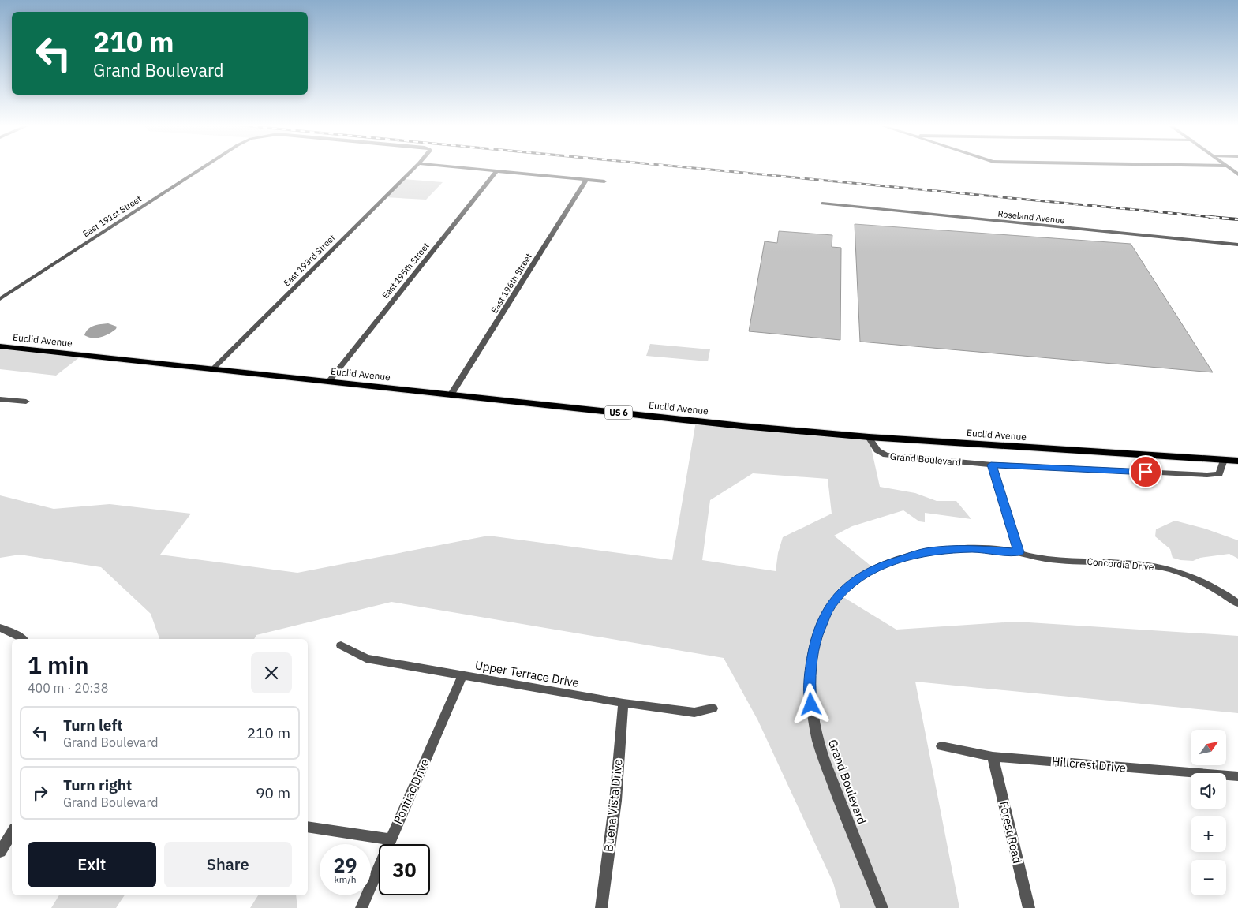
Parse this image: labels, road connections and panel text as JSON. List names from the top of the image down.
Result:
{
  "streets": {
    "main road": ["Euclid Avenue", "US 6"],
    "street": [
      "East 191st Street",
      "Roseland Avenue",
      "East 193rd Street",
      "East 195th Street",
      "East 196th Street",
      "Grand Boulevard",
      "Concordia Drive",
      "Upper Terrace Drive",
      "Hillcrest Drive",
      "Pontiac Drive",
      "Buena Vista Drive",
      "Forest Road"
    ]
  },
  "crossings": [
    ["East 193rd Street", "Euclid Avenue"],
    ["East 195th Street", "Euclid Avenue"],
    ["East 196th Street", "Euclid Avenue"],
    ["Euclid Avenue", "Grand Boulevard"],
    ["Grand Boulevard", "Concordia Drive"],
    ["Upper Terrace Drive", "Pontiac Drive"],
    ["Upper Terrace Drive", "Buena Vista Drive"],
    ["Hillcrest Drive", "Forest Road"]
  ],
  "north": "top right",
  "page": {
    "turn": ["210 m", "Grand Boulevard"],
    "heading": ["1 min", "400 m · 20:38"],
    "list": [
      {
        "name": "Turn left",
        "note": "Grand Boulevard",
        "value": "210 m"
      },
      {
        "name": "Turn right",
        "note": "Grand Boulevard",
        "value": "90 m"
      }
    ],
    "map_buttons": ["+", "−"],
    "buttons": ["Exit", "Share"],
    "speed": "29 km/h",
    "limit": "30"
  }
}
